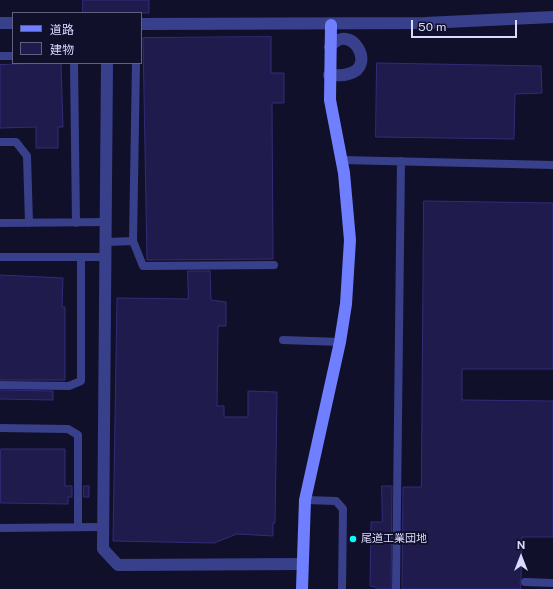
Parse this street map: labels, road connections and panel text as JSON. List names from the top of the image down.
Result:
{
  "places": ["尾道工業団地"],
  "legend": ["道路", "建物"],
  "scale_bar": "50 m",
  "north": "top"
}
